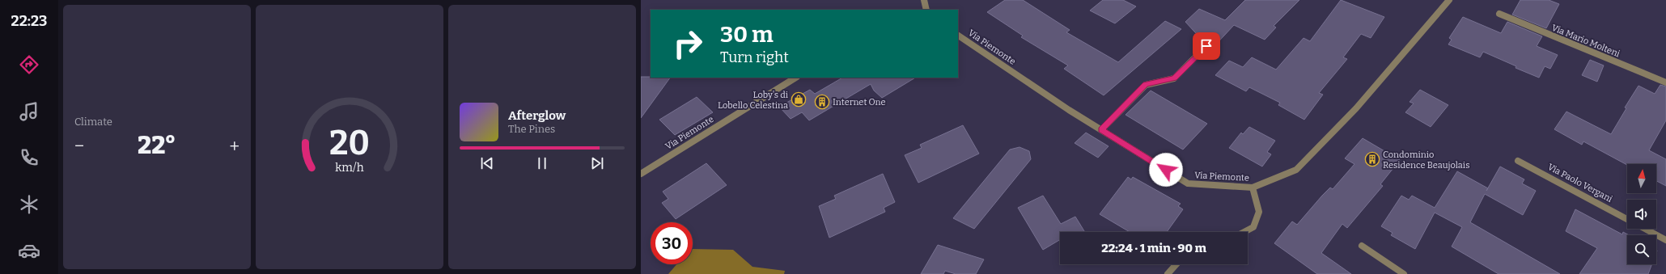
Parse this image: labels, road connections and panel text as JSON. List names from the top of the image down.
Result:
{
  "streets": {
    "street": ["Via Mario Molteni", "Via Piemonte", "Via Paolo Vergani"]
  },
  "places": {
    "shop": ["Loby's di Lobello Celestina"],
    "building": ["Internet One", "Condominio Residence Beaujolais"]
  },
  "north": "top",
  "page": {
    "tabs": "22:23",
    "tile": "Climate",
    "turn": ["30 m", "Turn right"],
    "song": ["Afterglow", "The Pines"],
    "heat": ["−", "22°", "+"],
    "limit": "30",
    "trip": "22:24 · 1 min · 90 m",
    "gauge": ["20", "km/h"]
  }
}
